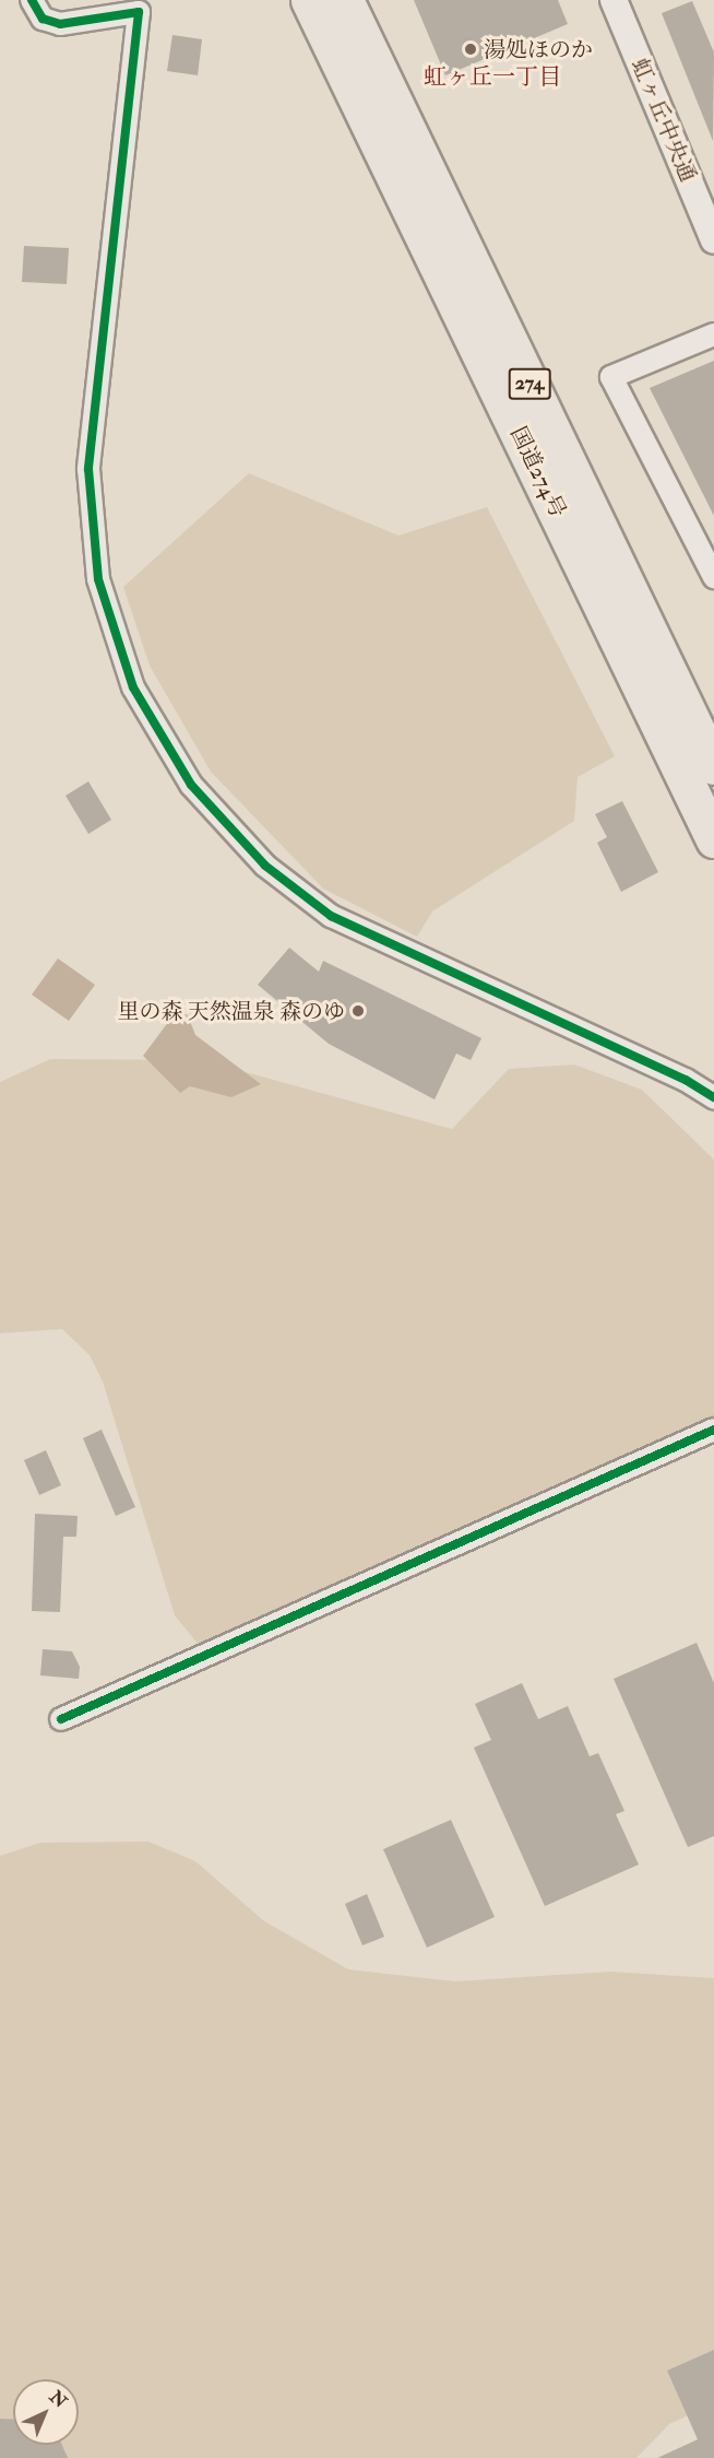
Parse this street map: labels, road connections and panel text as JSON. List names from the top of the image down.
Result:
{
  "streets": {
    "highway": ["274", "国道274号"],
    "street": ["虹ヶ丘中央通"]
  },
  "districts": ["虹ヶ丘一丁目"],
  "places": ["湯処ほのか", "里の森 天然温泉 森のゆ"],
  "north": "top right"
}
